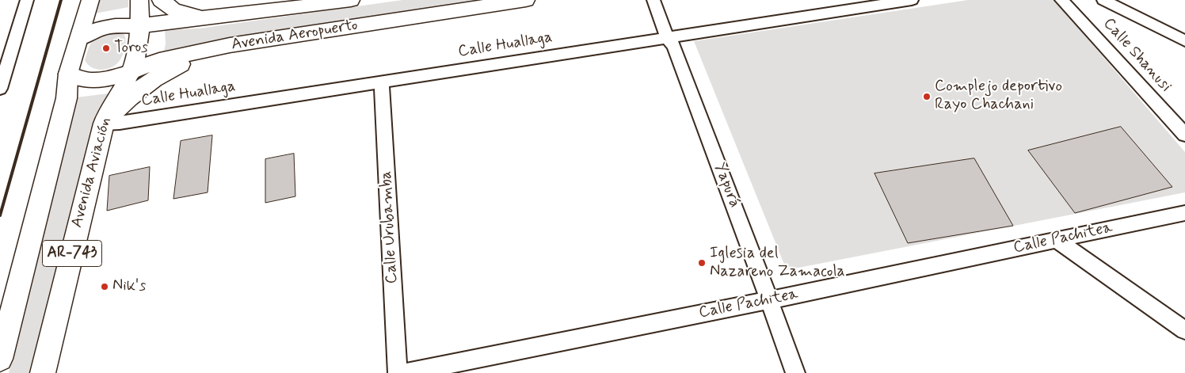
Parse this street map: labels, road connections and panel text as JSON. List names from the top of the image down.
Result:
{
  "streets": {
    "main road": ["Avenida Aeropuerto", "Avenida Aviación", "AR-743"],
    "street": [
      "Calle Huallaga",
      "Calle Shanusi",
      "Yapurá",
      "Calle Urubamba",
      "Calle Pachitea"
    ]
  },
  "crossings": [
    ["Avenida Aeropuerto", "Avenida Aviación"],
    ["Avenida Aeropuerto", "AR-743"],
    ["Calle Huallaga", "Avenida Aviación"],
    ["Calle Huallaga", "Yapurá"],
    ["Calle Huallaga", "Calle Urubamba"],
    ["Yapurá", "Calle Pachitea"]
  ],
  "places": [
    "Toros",
    "Complejo deportivo Rayo Chachani",
    "Iglesia del Nazareno Zamacola",
    "Nik's"
  ]
}
